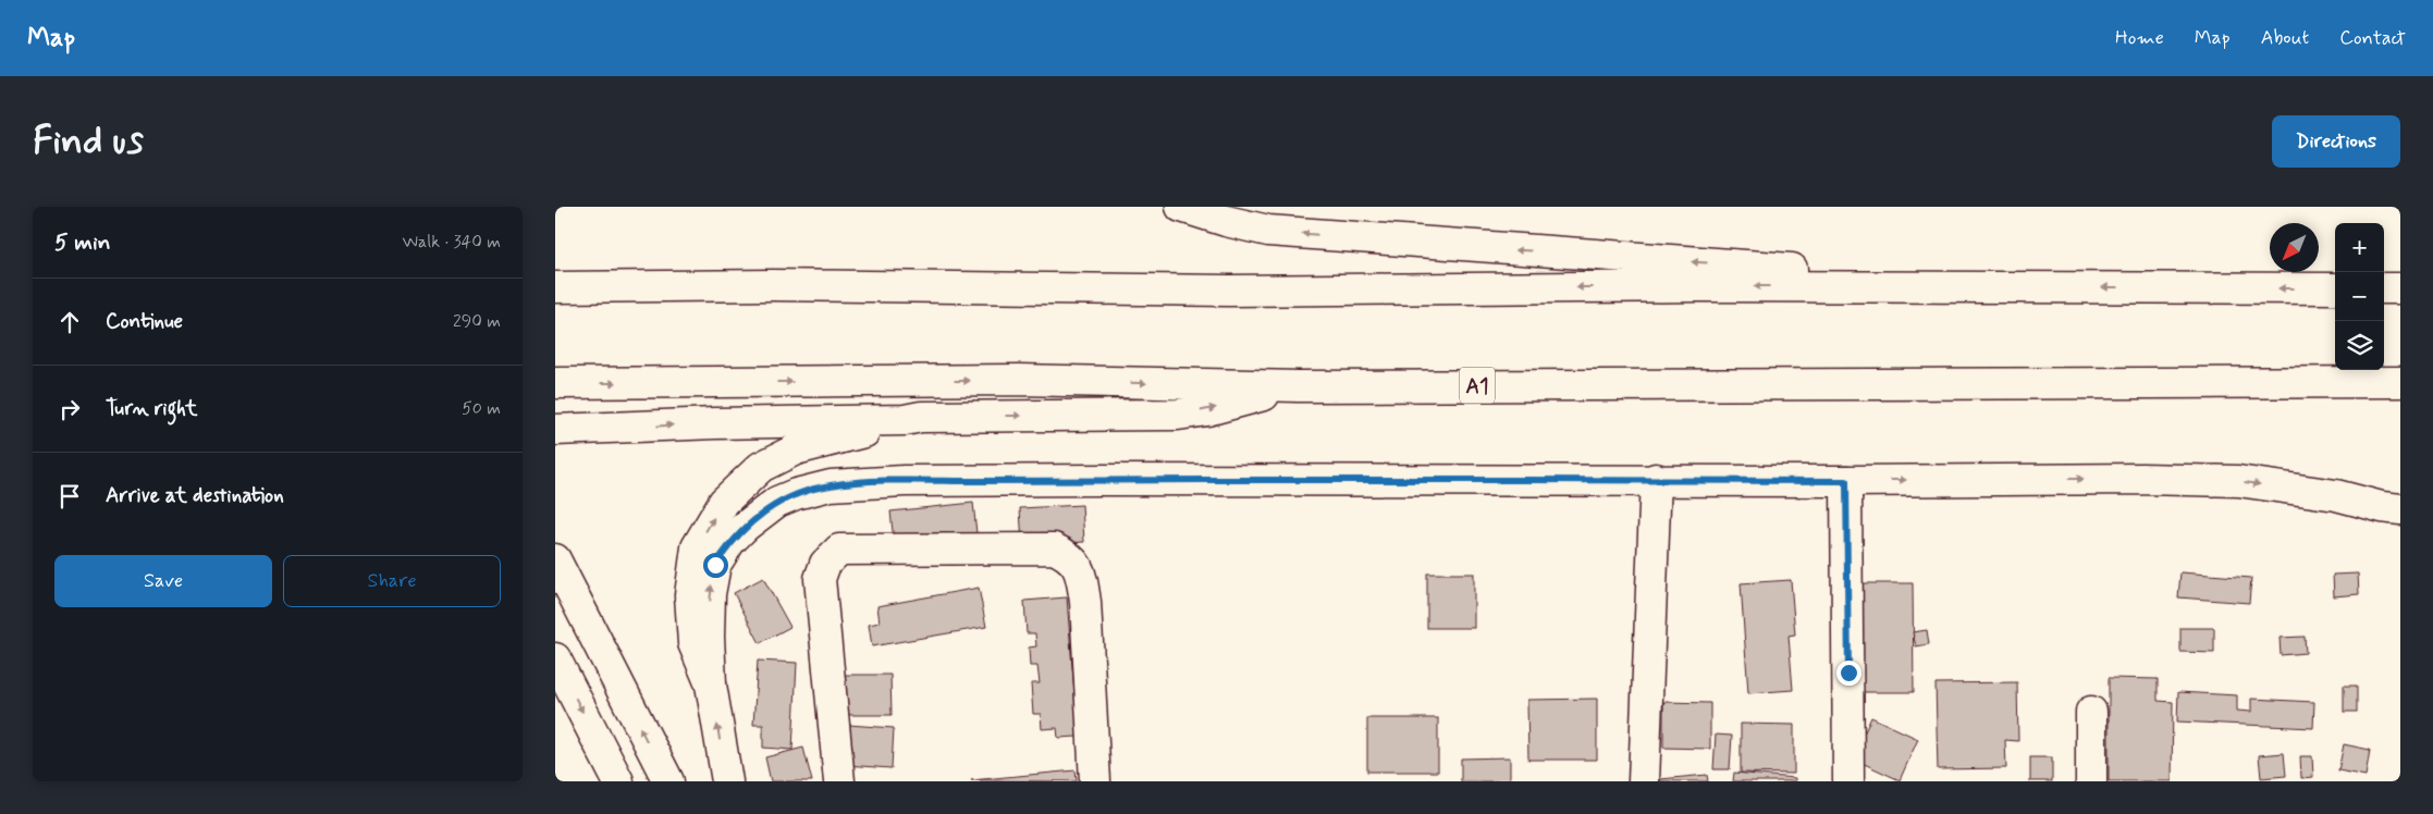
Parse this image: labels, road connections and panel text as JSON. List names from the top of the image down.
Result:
{
  "streets": {
    "main road": ["A1"]
  },
  "north": "bottom left",
  "page": {
    "header": "Map",
    "nav": [
      "Home",
      "Map",
      "About",
      "Contact"
    ],
    "buttons": [
      "Directions",
      ["Save", "Share"]
    ],
    "title": "Find us",
    "heading": ["5 min", "Walk · 340 m"],
    "map_buttons": ["+", "−"],
    "list": [
      ["Continue", "290 m"],
      ["Turn right", "50 m"],
      "Arrive at destination"
    ]
  }
}
